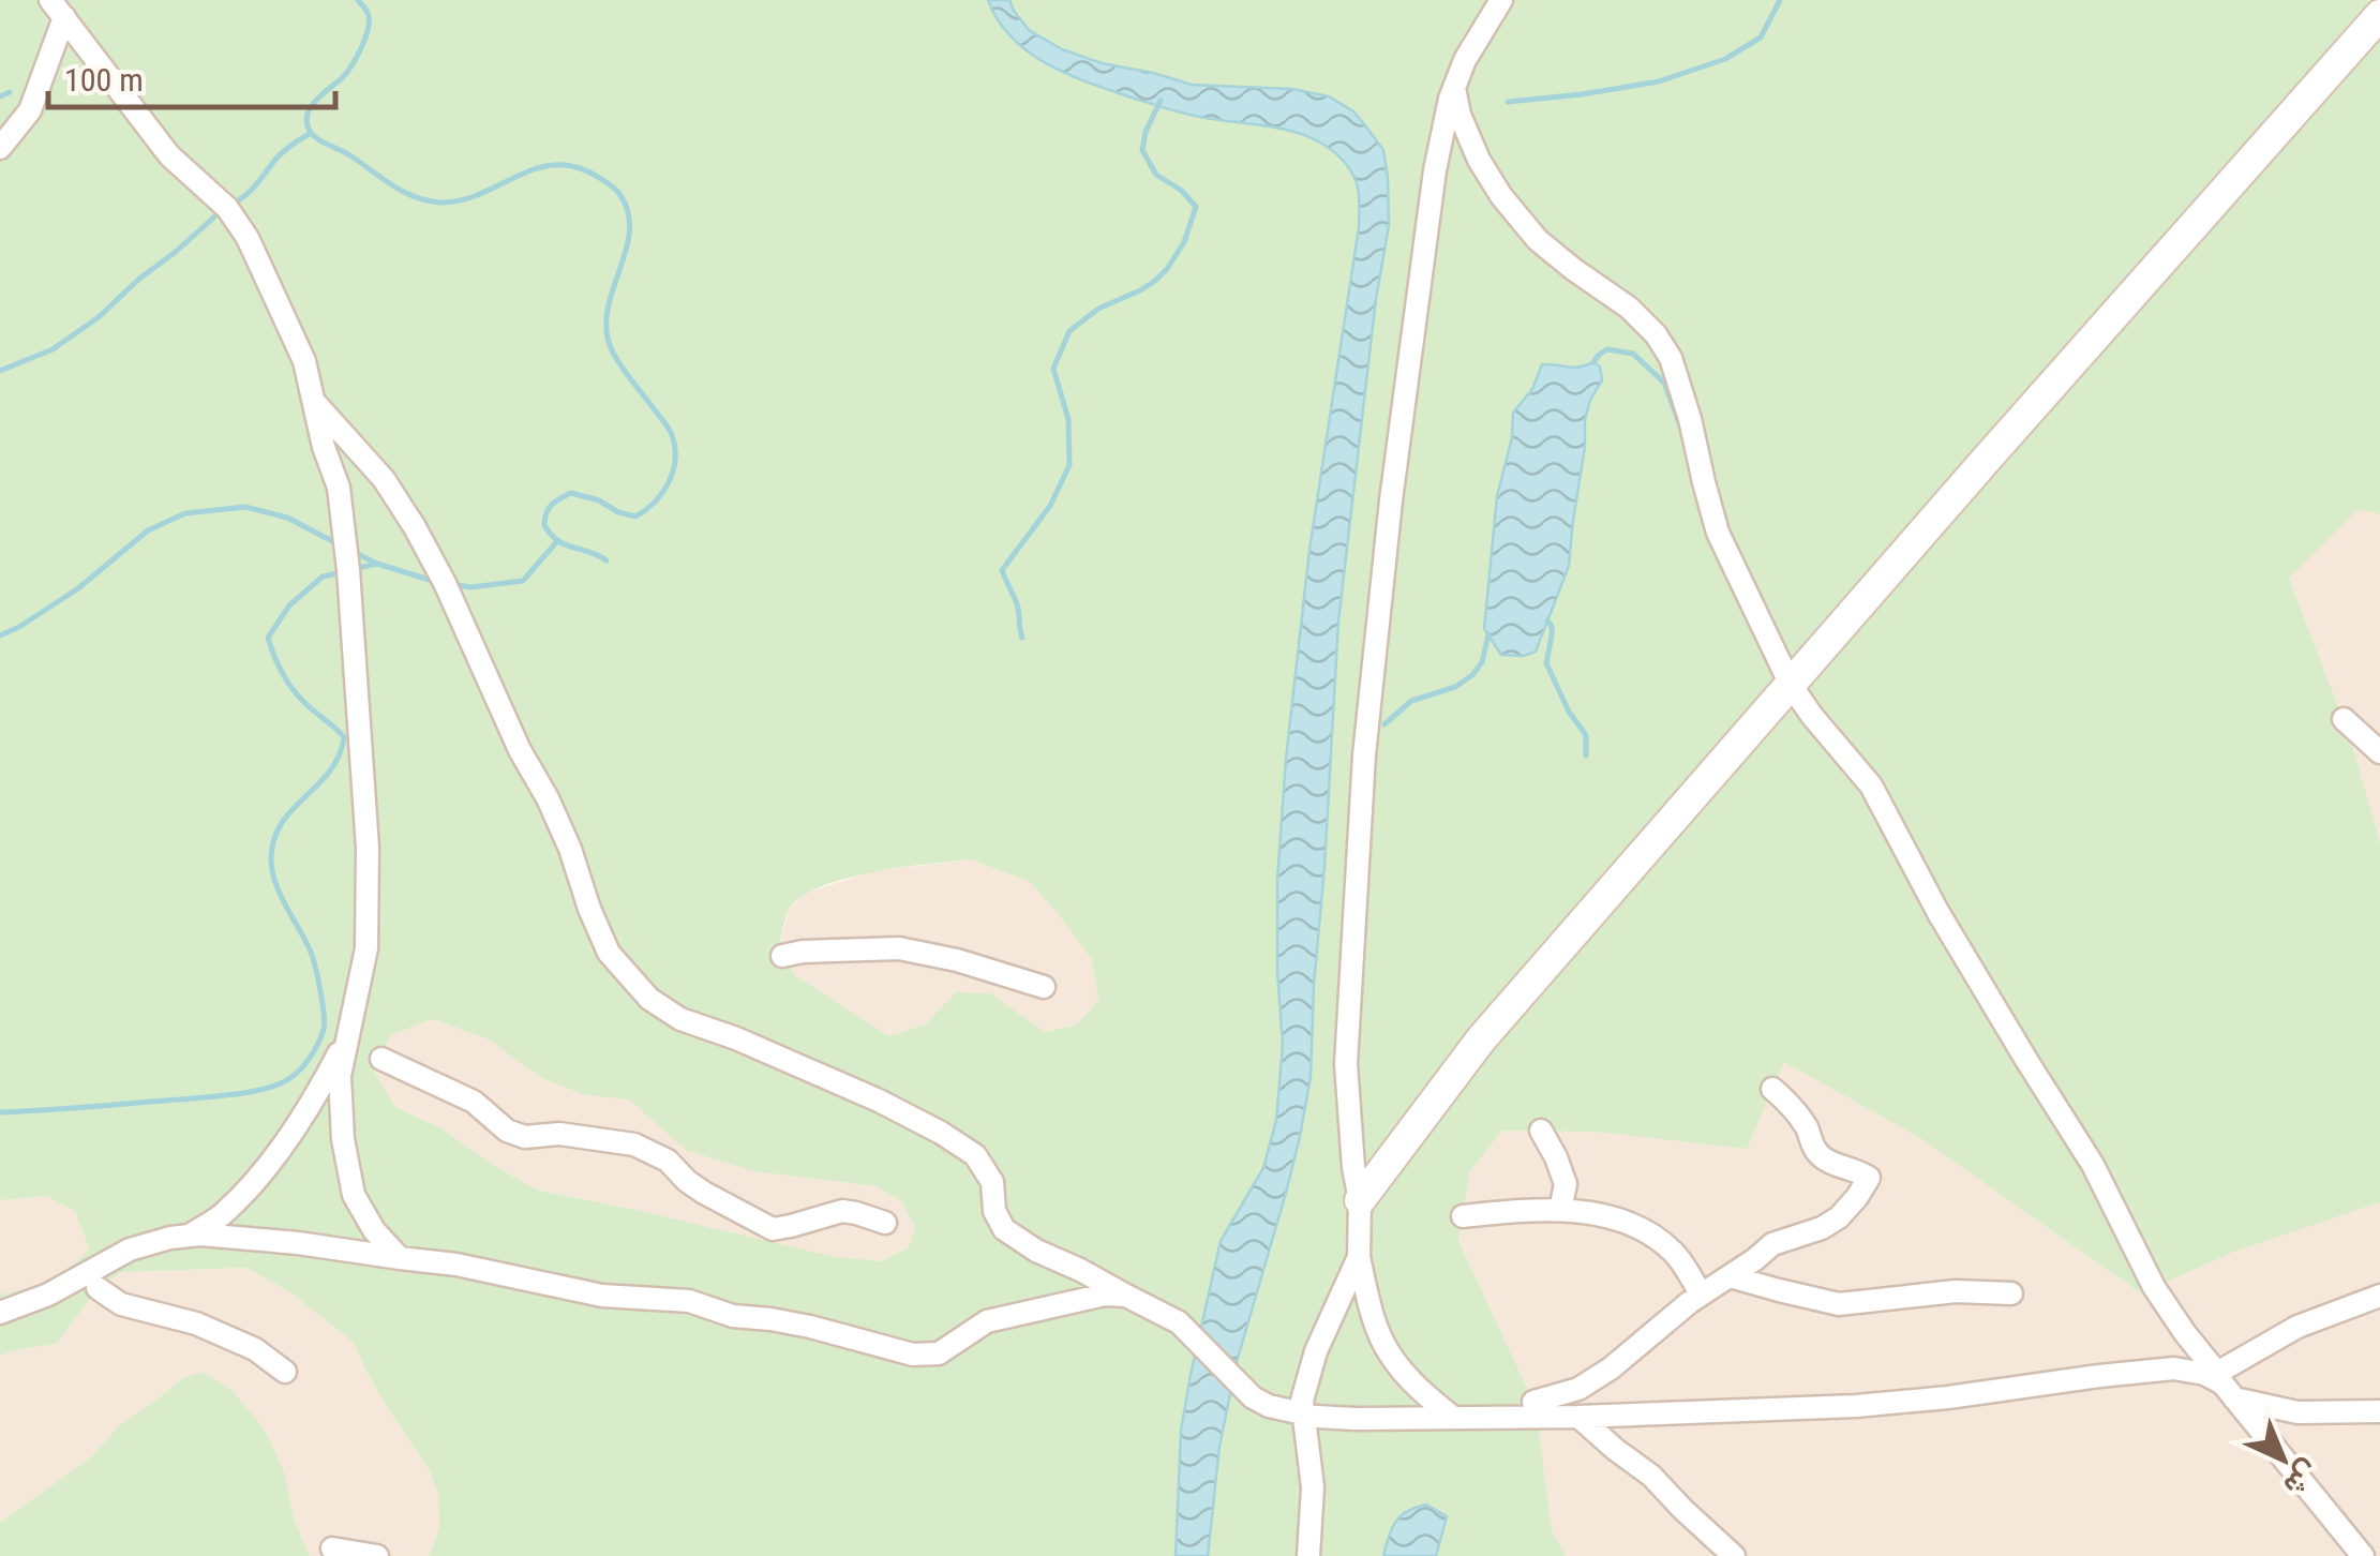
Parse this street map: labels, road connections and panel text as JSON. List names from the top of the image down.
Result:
{
  "scale_bar": "100 m",
  "north": "bottom right"
}
